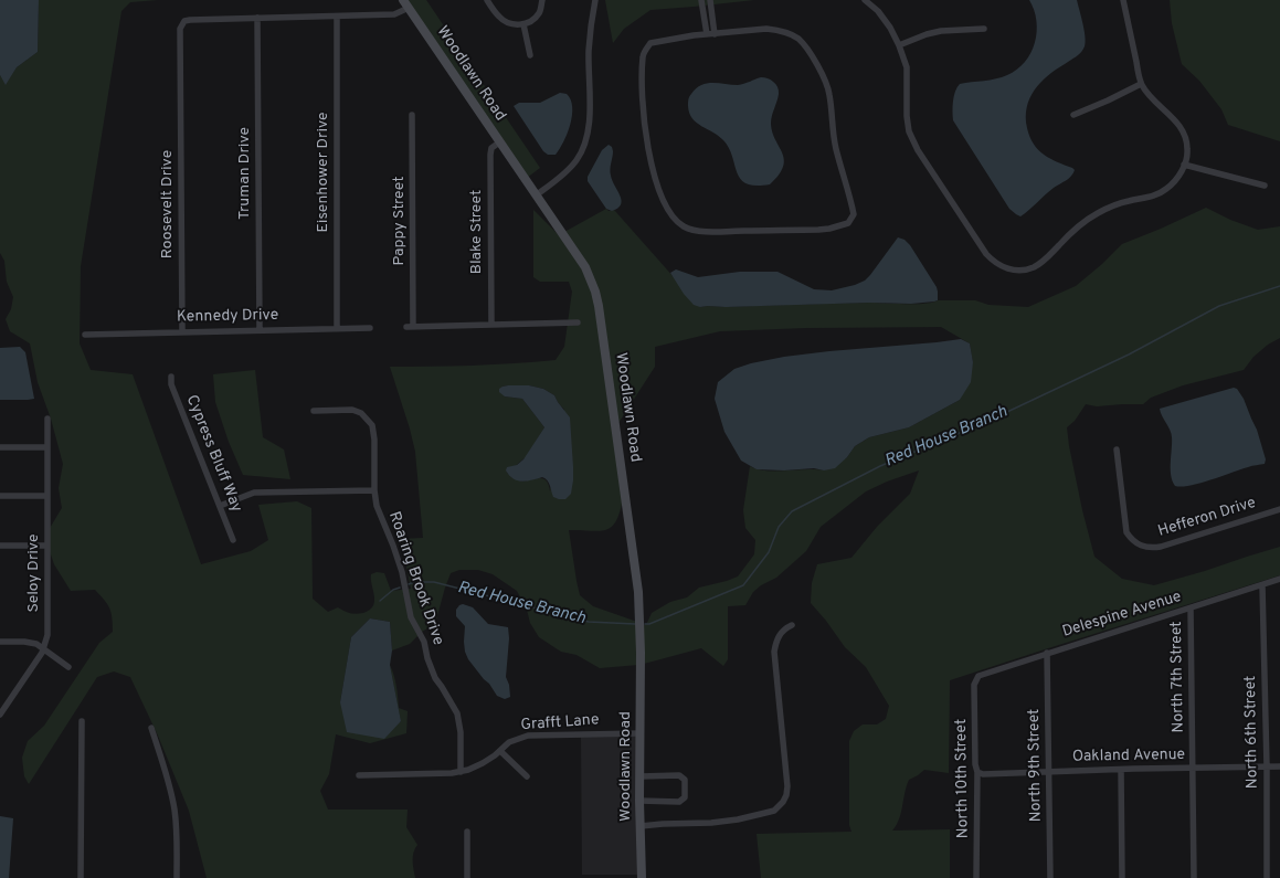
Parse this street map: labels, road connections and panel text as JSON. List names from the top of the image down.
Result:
{
  "streets": {
    "street": [
      "Woodlawn Road",
      "Eisenhower Drive",
      "Truman Drive",
      "Roosevelt Drive",
      "Pappy Street",
      "Blake Street",
      "Kennedy Drive",
      "Cypress Bluff Way",
      "Hefferon Drive",
      "Seloy Drive",
      "Roaring Brook Drive",
      "Delespine Avenue",
      "North 7th Street",
      "Grafft Lane",
      "North 6th Street",
      "Oakland Avenue",
      "North 9th Street",
      "North 10th Street"
    ]
  },
  "crossings": [
    ["Woodlawn Road", "Blake Street"],
    ["Woodlawn Road", "Grafft Lane"],
    ["Eisenhower Drive", "Kennedy Drive"],
    ["Truman Drive", "Roosevelt Drive"],
    ["Truman Drive", "Kennedy Drive"],
    ["Roosevelt Drive", "Kennedy Drive"],
    ["Pappy Street", "Blake Street"],
    ["Roaring Brook Drive", "Grafft Lane"],
    ["Delespine Avenue", "North 7th Street"],
    ["Delespine Avenue", "North 6th Street"],
    ["Delespine Avenue", "North 9th Street"],
    ["Delespine Avenue", "North 10th Street"],
    ["North 7th Street", "Oakland Avenue"],
    ["North 6th Street", "Oakland Avenue"],
    ["Oakland Avenue", "North 9th Street"],
    ["Oakland Avenue", "North 10th Street"]
  ],
  "water": ["Red House Branch"]
}
